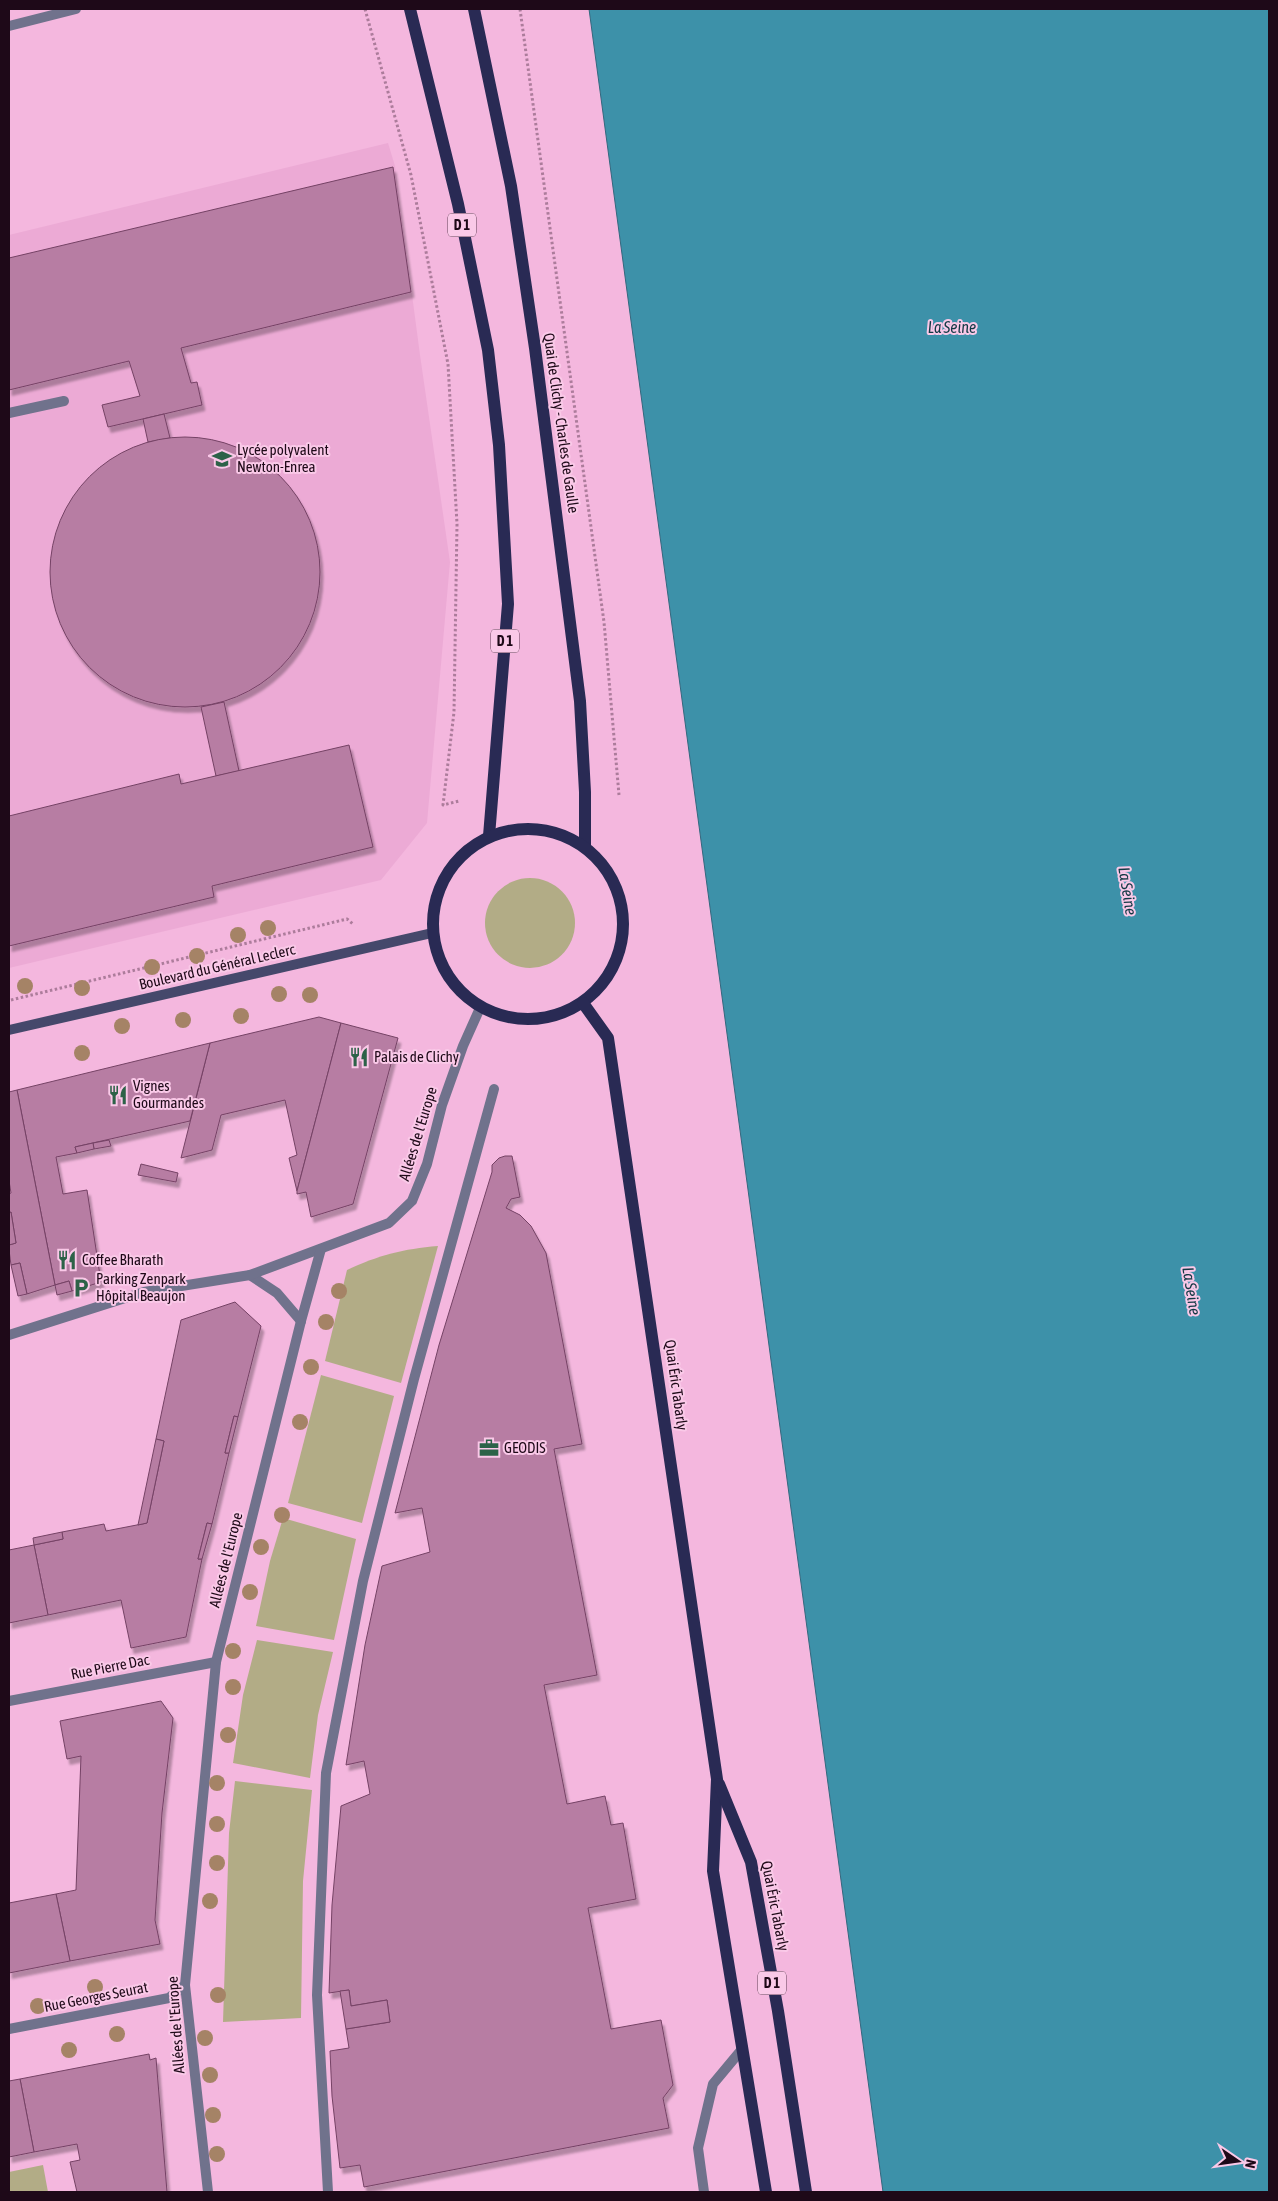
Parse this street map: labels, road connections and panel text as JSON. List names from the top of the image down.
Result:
{
  "streets": {
    "main road": [
      "D 1",
      "Quai de Clichy - Charles de Gaulle",
      "Boulevard du Général Leclerc",
      "Quai Éric Tabarly"
    ],
    "street": ["Allées de l'Europe", "Rue Pierre Dac", "Rue Georges Seurat"]
  },
  "crossings": [
    ["Allées de l'Europe", "Rue Pierre Dac"],
    ["Allées de l'Europe", "Rue Georges Seurat"]
  ],
  "water": ["La Seine"],
  "places": {
    "school or university": ["Lycée polyvalent Newton-Enrea"],
    "restaurant": ["Palais de Clichy", "Vignes Gourmandes", "Coffee Bharath"],
    "parking": ["Parking Zenpark Hôpital Beaujon"],
    "office": ["GEODIS"]
  },
  "north": "right"
}
